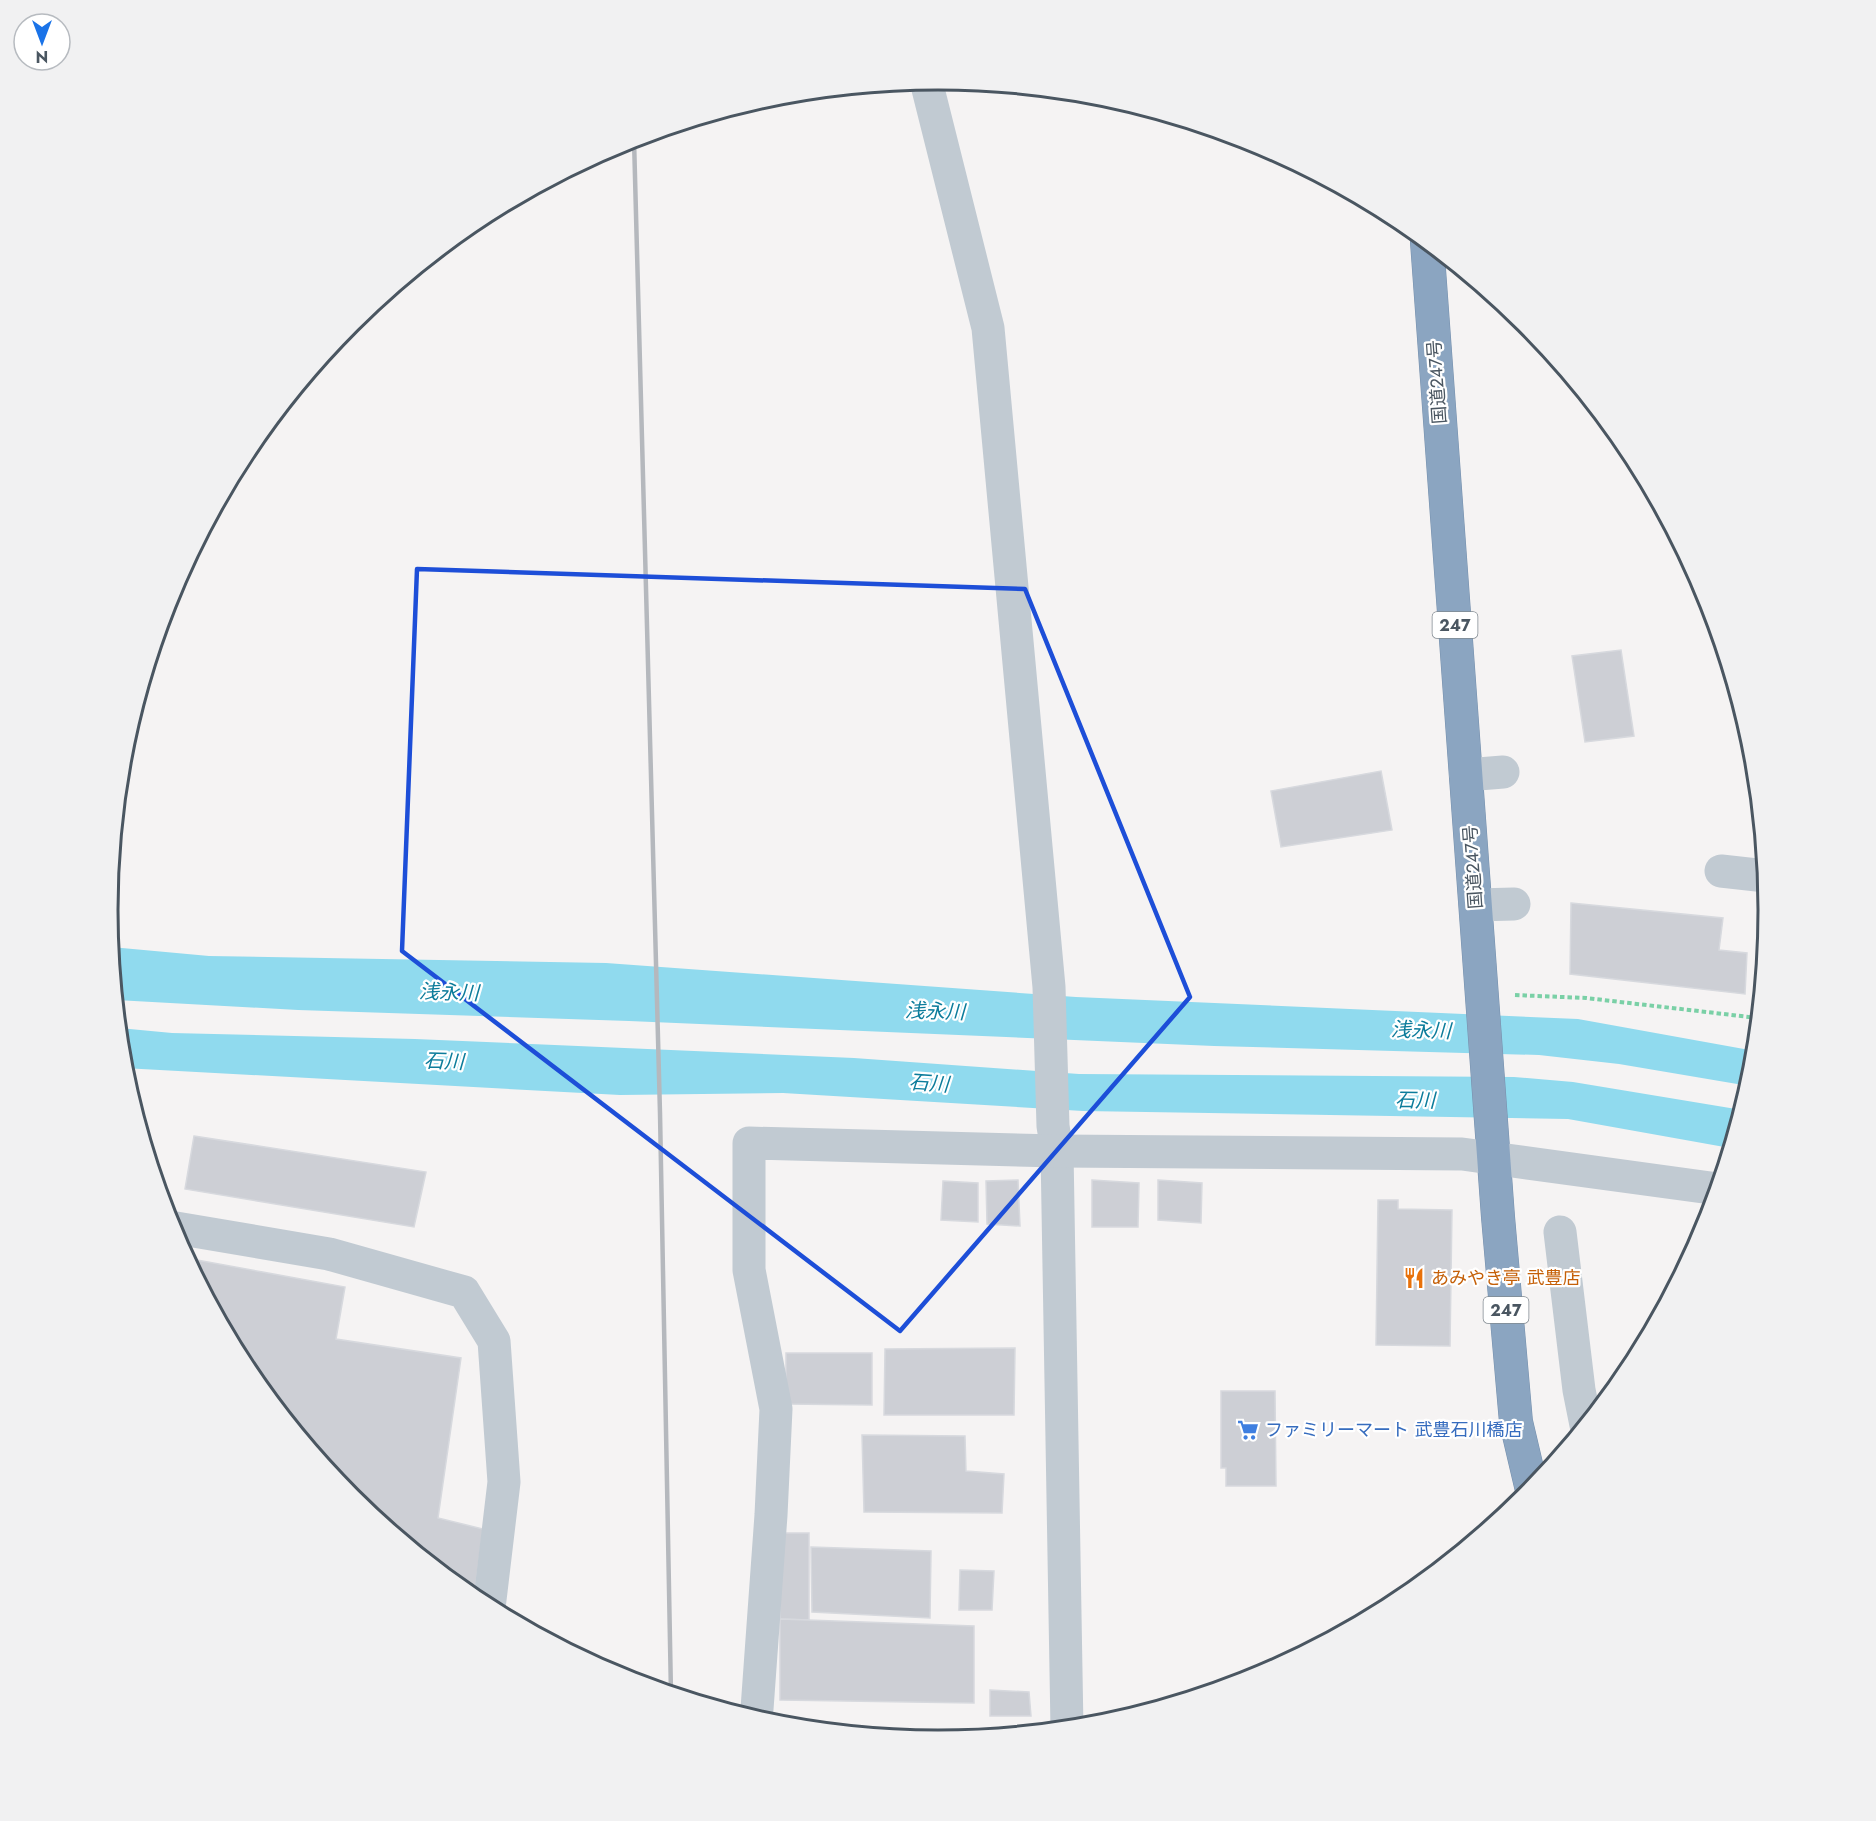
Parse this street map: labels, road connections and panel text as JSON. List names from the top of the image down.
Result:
{
  "streets": {
    "highway": ["国道247号", "247"]
  },
  "water": ["浅永川", "石川"],
  "places": {
    "restaurant": ["あみやき亭 武豊店"],
    "supermarket": ["ファミリーマート 武豊石川橋店"]
  },
  "north": "bottom"
}
